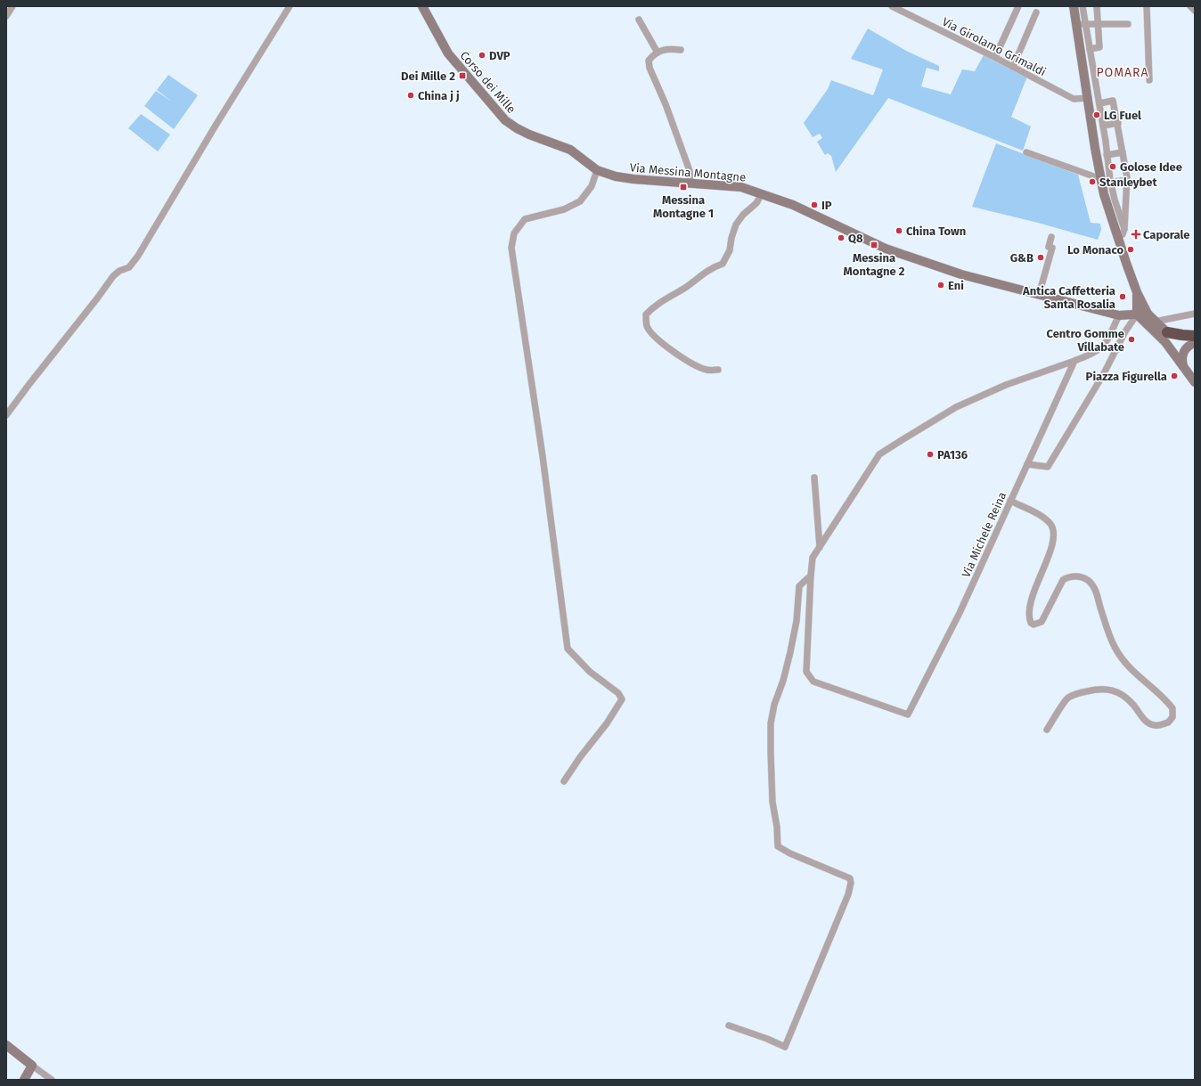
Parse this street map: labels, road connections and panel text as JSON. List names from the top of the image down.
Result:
{
  "streets": {
    "street": [
      "Via Girolamo Grimaldi",
      "Corso dei Mille",
      "Via Messina Montagne",
      "Via Michele Reina"
    ]
  },
  "crossings": [
    ["Corso dei Mille", "Via Messina Montagne"]
  ],
  "districts": ["POMARA"],
  "places": {
    "other": [
      "DVP",
      "China j j",
      "LG Fuel",
      "Golose Idee",
      "Stanleybet",
      "IP",
      "China Town",
      "Q8",
      "Lo Monaco",
      "G&B",
      "Eni",
      "Antica Caffetteria Santa Rosalia",
      "Centro Gomme Villabate",
      "Piazza Figurella",
      "PA136"
    ],
    "transit": ["Dei Mille 2", "Messina Montagne 1", "Messina Montagne 2"],
    "health": ["Caporale"]
  }
}
